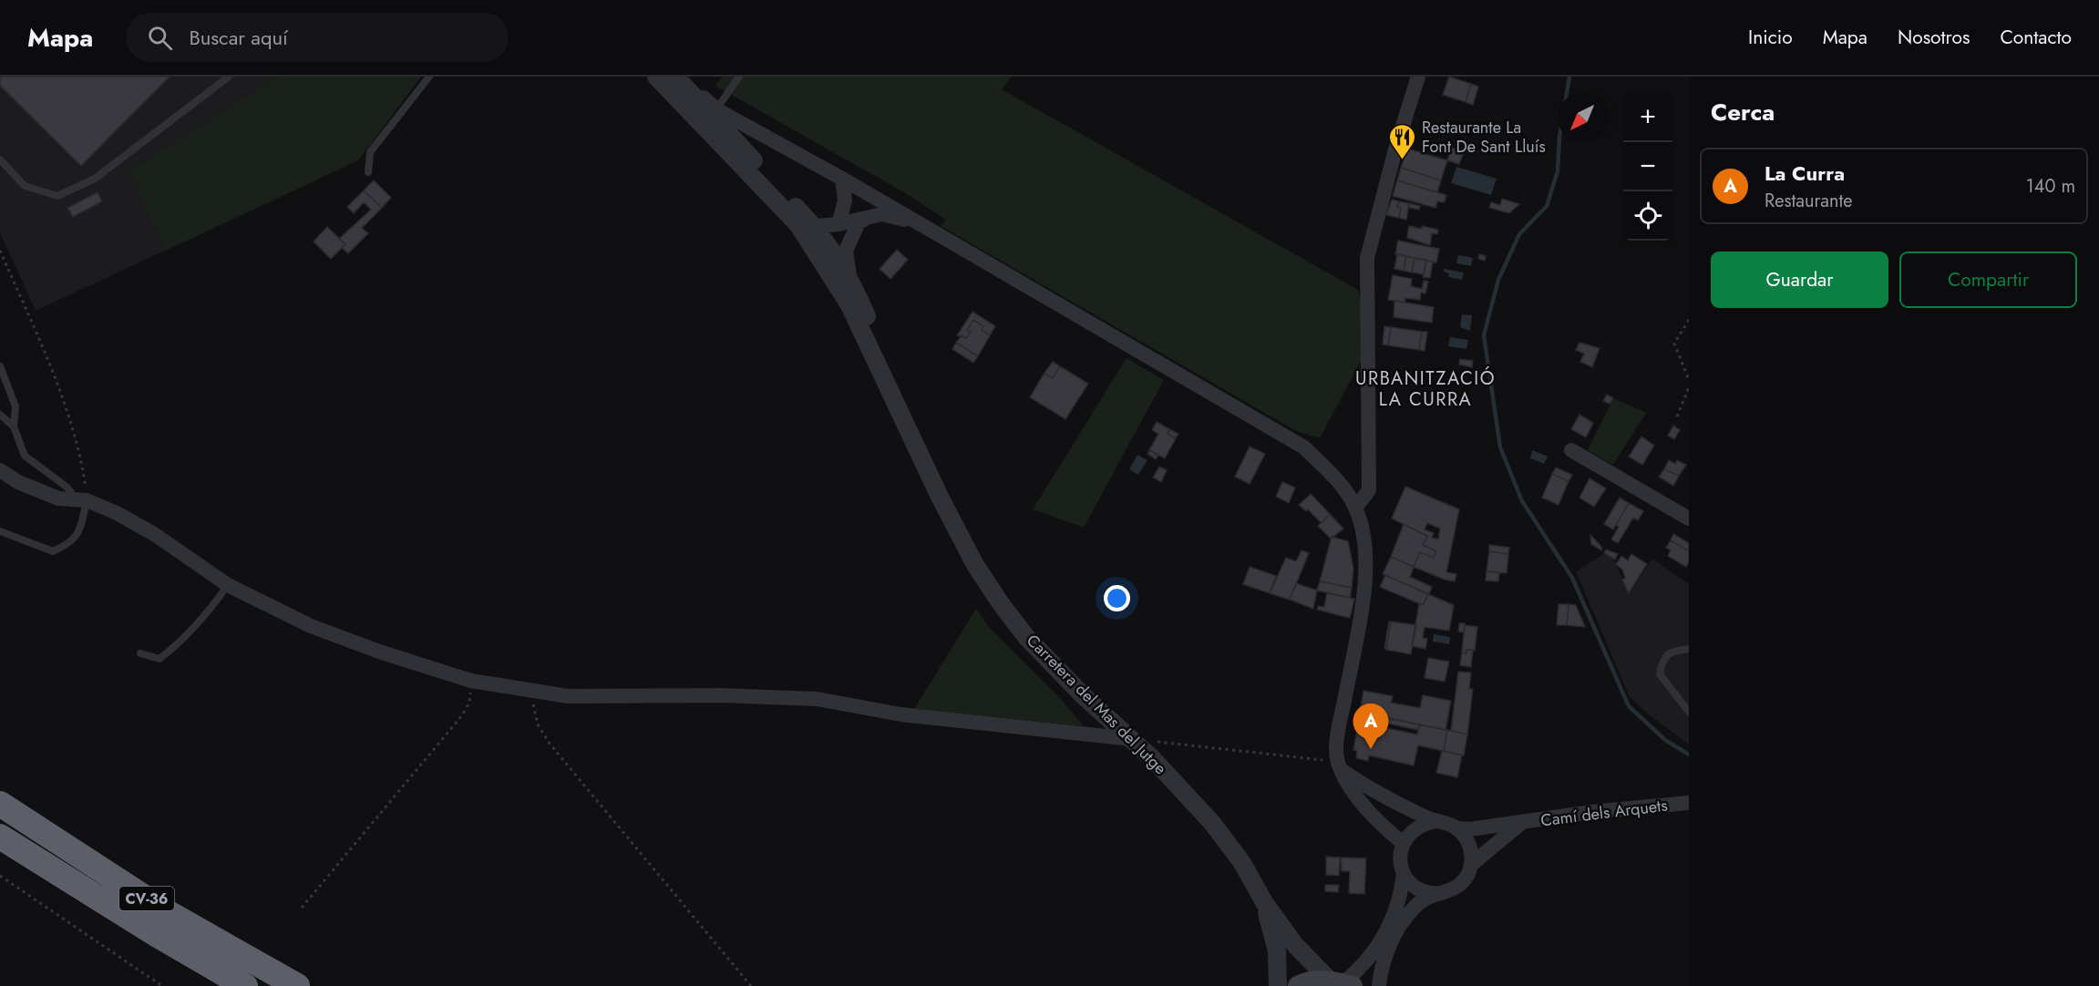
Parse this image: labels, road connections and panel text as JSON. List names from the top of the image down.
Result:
{
  "streets": {
    "highway": ["CV-36"],
    "street": ["Carretera del Mas del Jutge", "Camí dels Arquets"]
  },
  "districts": ["URBANITZACIÓ LA CURRA"],
  "places": {
    "restaurant": ["Restaurante La Font De Sant Lluís"]
  },
  "north": "bottom left",
  "page": {
    "header": "Mapa",
    "search": "Buscar aquí",
    "nav": [
      "Inicio",
      "Mapa",
      "Nosotros",
      "Contacto"
    ],
    "heading": "Cerca",
    "map_buttons": ["+", "−"],
    "list": [
      {
        "mark": "A",
        "name": "La Curra",
        "note": "Restaurante",
        "value": "140 m"
      }
    ],
    "buttons": ["Guardar", "Compartir"],
    "pins": "A"
  }
}
